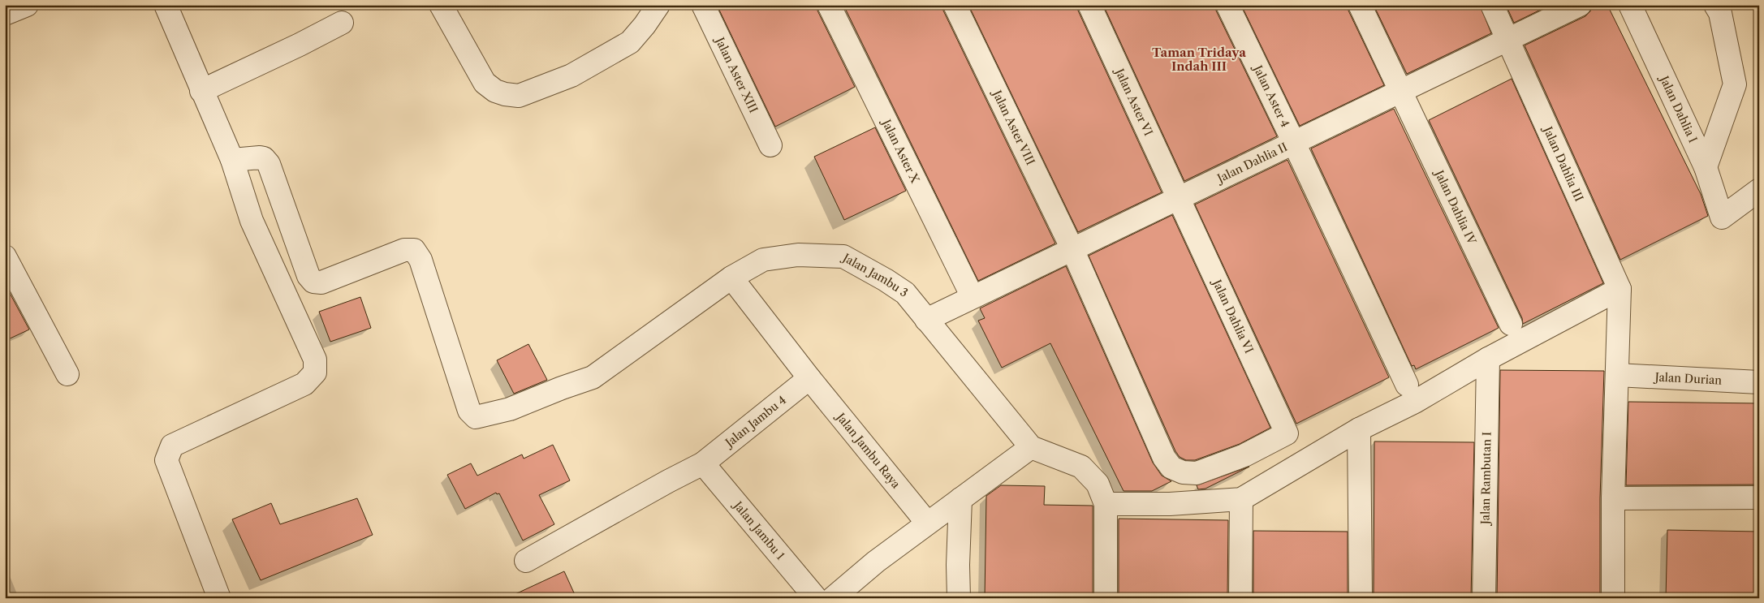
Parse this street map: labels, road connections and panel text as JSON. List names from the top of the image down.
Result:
{
  "streets": {
    "street": [
      "Jalan Aster XIII",
      "Jalan Aster 4",
      "Jalan Aster VI",
      "Jalan Dahlia I",
      "Jalan Aster VIII",
      "Jalan Aster X",
      "Jalan Dahlia II",
      "Jalan Dahlia III",
      "Jalan Dahlia IV",
      "Jalan Jambu 3",
      "Jalan Dahlia VI",
      "Jalan Durian",
      "Jalan Jambu 4",
      "Jalan Jambu Raya",
      "Jalan Rambutan I",
      "Jalan Jambu 1"
    ]
  },
  "crossings": [
    ["Jalan Aster 4", "Jalan Dahlia II"],
    ["Jalan Aster VI", "Jalan Dahlia II"],
    ["Jalan Aster VI", "Jalan Dahlia VI"],
    ["Jalan Aster VIII", "Jalan Dahlia II"],
    ["Jalan Aster VIII", "Jalan Dahlia VI"],
    ["Jalan Aster X", "Jalan Dahlia II"],
    ["Jalan Dahlia II", "Jalan Dahlia III"],
    ["Jalan Dahlia II", "Jalan Dahlia IV"],
    ["Jalan Dahlia II", "Jalan Jambu 3"],
    ["Jalan Dahlia II", "Jalan Dahlia VI"],
    ["Jalan Jambu 4", "Jalan Jambu Raya"],
    ["Jalan Jambu 4", "Jalan Jambu 1"]
  ],
  "districts": ["Taman Tridaya Indah III"]
}
